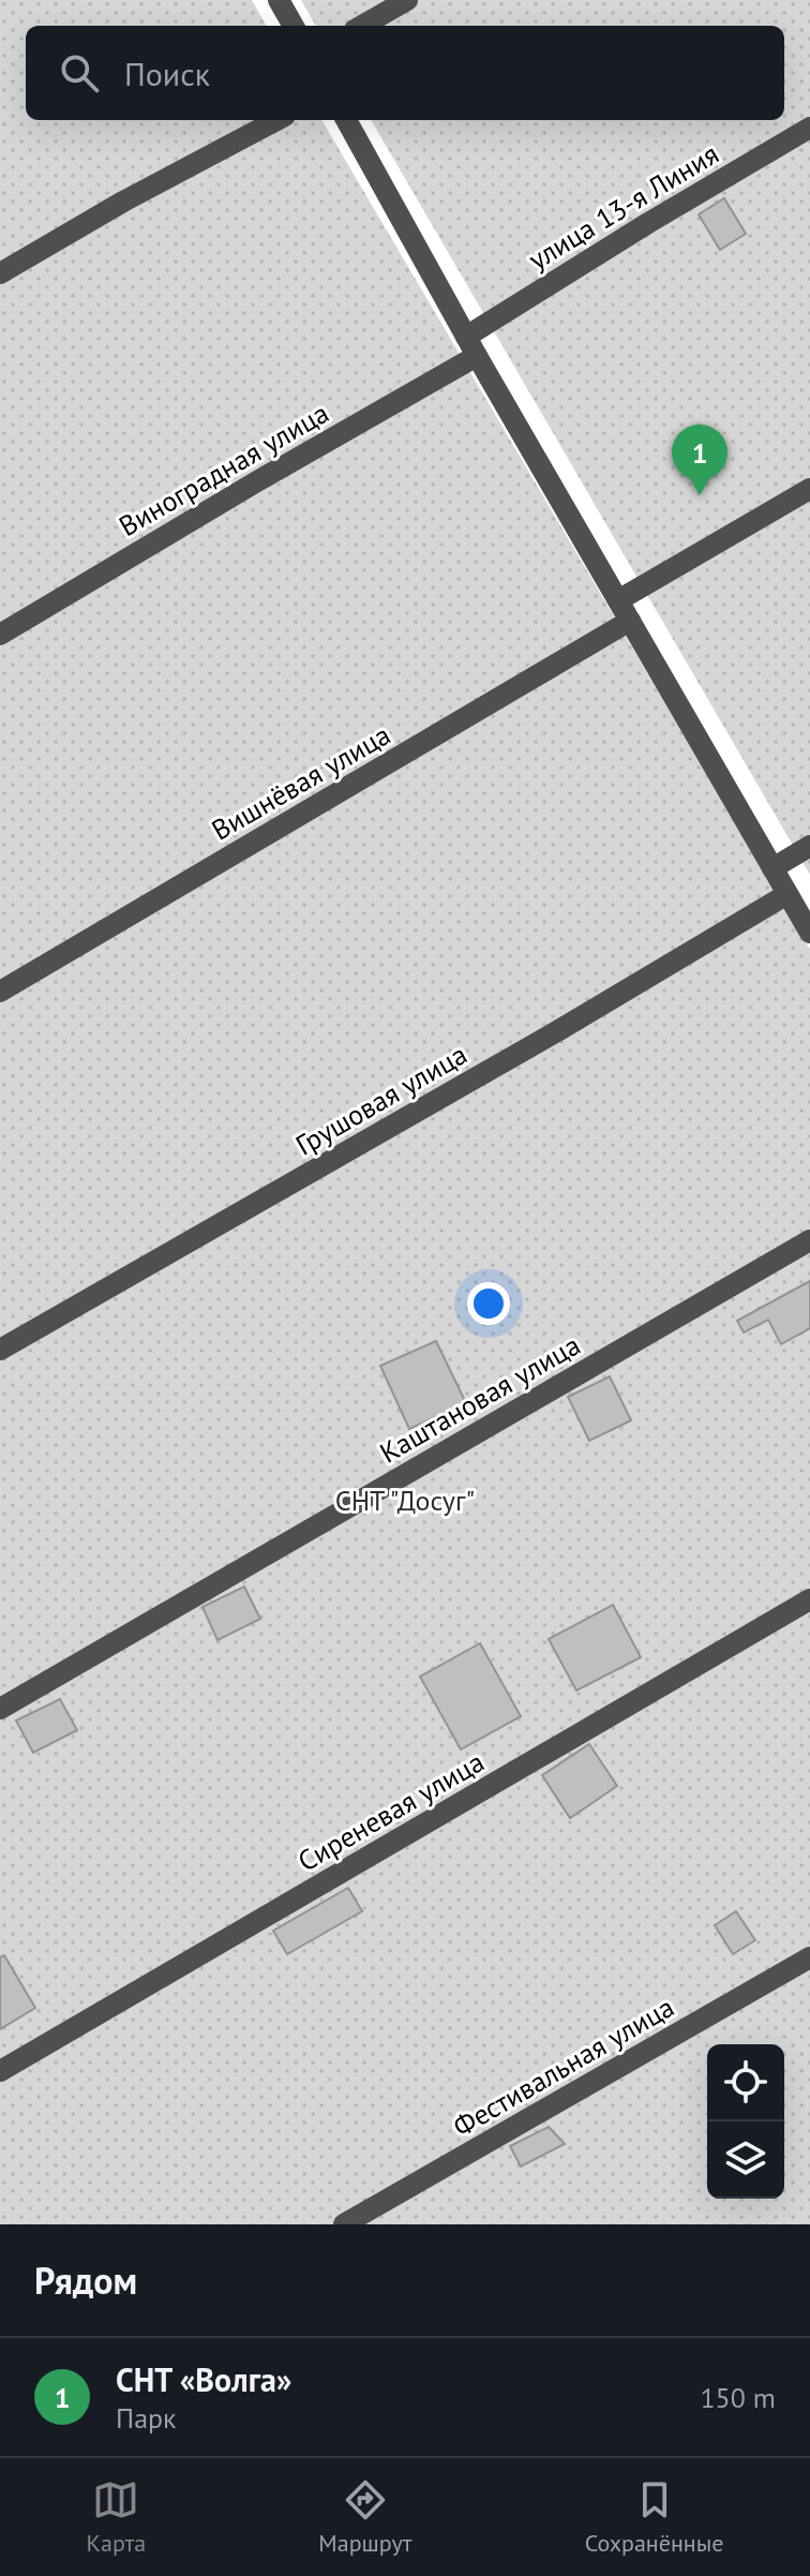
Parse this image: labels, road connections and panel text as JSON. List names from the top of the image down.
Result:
{
  "streets": {
    "street": [
      "улица 13-я Линия",
      "Виноградная улица",
      "Вишнёвая улица",
      "Грушовая улица",
      "Каштановая улица",
      "Сиреневая улица",
      "Фестивальная улица"
    ]
  },
  "crossings": [
    ["улица 13-я Линия", "Виноградная улица"]
  ],
  "parks": ["СНТ \"Досуг\""],
  "page": {
    "search": "Поиск",
    "pins": "1",
    "heading": "Рядом",
    "list": [
      {
        "mark": "1",
        "name": "СНТ «Волга»",
        "note": "Парк",
        "value": "150 m"
      }
    ],
    "nav": ["Карта", "Маршрут", "Сохранённые"]
  }
}
